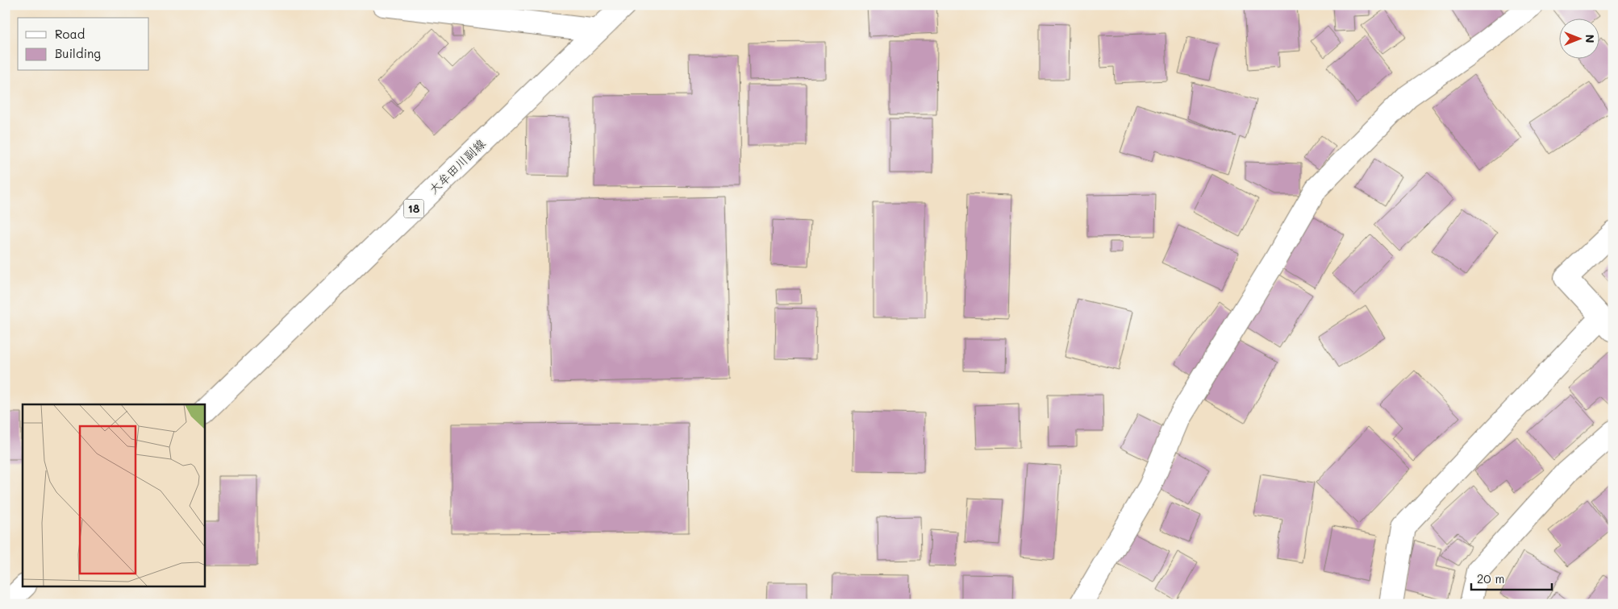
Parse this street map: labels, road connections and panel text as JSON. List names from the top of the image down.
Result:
{
  "streets": {
    "street": ["大牟田川副線", "18"]
  },
  "legend": ["Road", "Building"],
  "scale_bar": "20 m",
  "north": "right"
}
